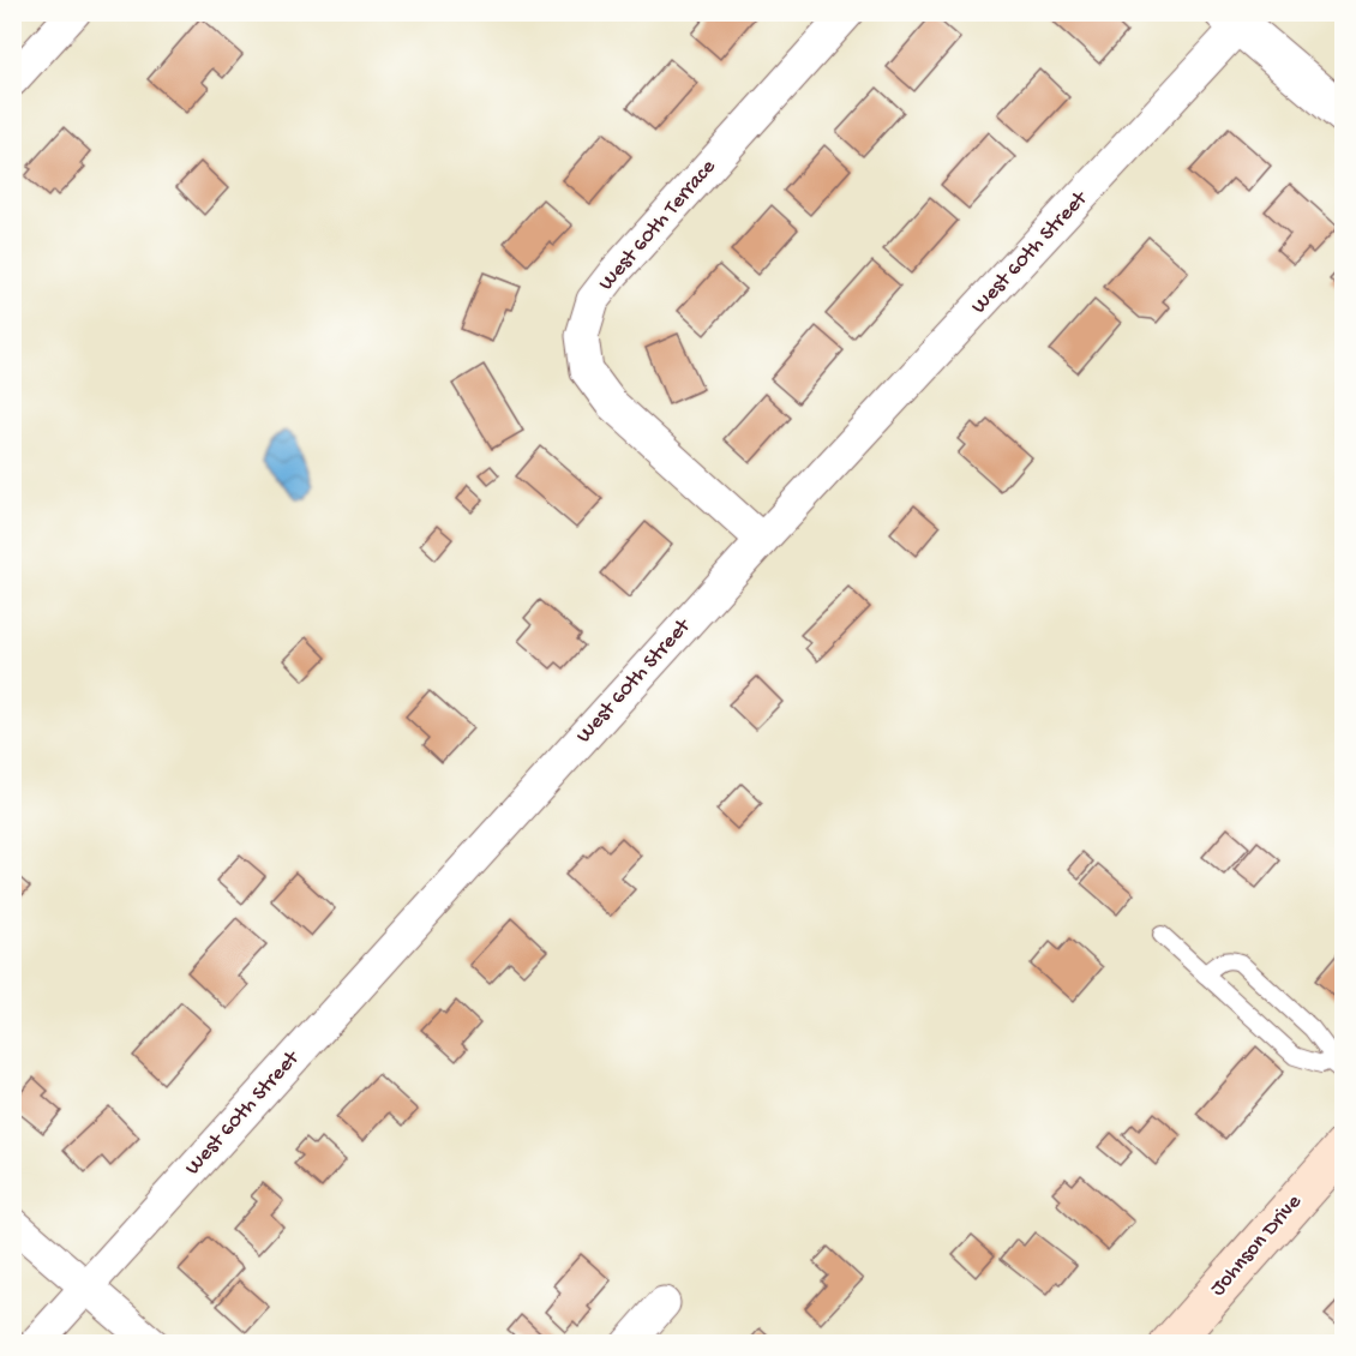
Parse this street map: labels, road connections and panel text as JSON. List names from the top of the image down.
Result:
{
  "streets": {
    "main road": ["Johnson Drive"],
    "street": ["West 60th Terrace", "West 60th Street"]
  },
  "crossings": [
    ["West 60th Terrace", "West 60th Street"]
  ]
}
